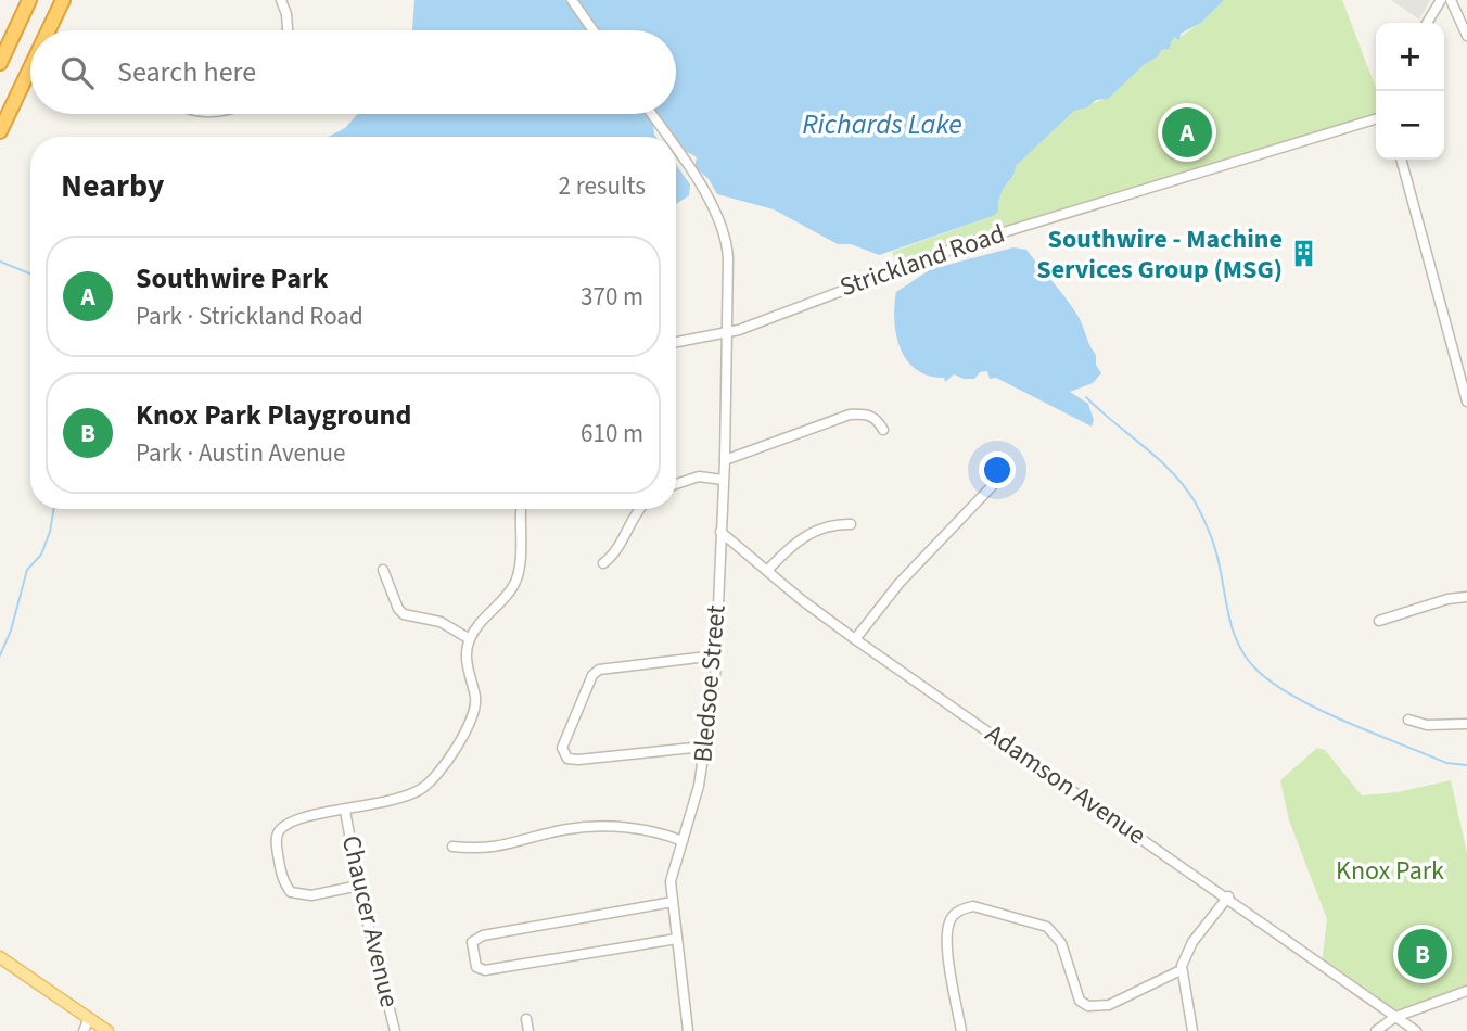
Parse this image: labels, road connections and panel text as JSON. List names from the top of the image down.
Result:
{
  "streets": {
    "street": [
      "Strickland Road",
      "Bledsoe Street",
      "Adamson Avenue",
      "Chaucer Avenue"
    ]
  },
  "crossings": [
    ["Strickland Road", "Bledsoe Street"],
    ["Bledsoe Street", "Adamson Avenue"]
  ],
  "water": ["Richards Lake"],
  "parks": ["Knox Park"],
  "places": {
    "building": ["Southwire - Machine Services Group (MSG)"]
  },
  "page": {
    "map_buttons": ["+", "−"],
    "search": "Search here",
    "pins": ["A", "B"],
    "heading": ["Nearby", "2 results"],
    "list": [
      {
        "mark": "A",
        "name": "Southwire Park",
        "note": "Park · Strickland Road",
        "value": "370 m"
      },
      {
        "mark": "B",
        "name": "Knox Park Playground",
        "note": "Park · Austin Avenue",
        "value": "610 m"
      }
    ]
  }
}
